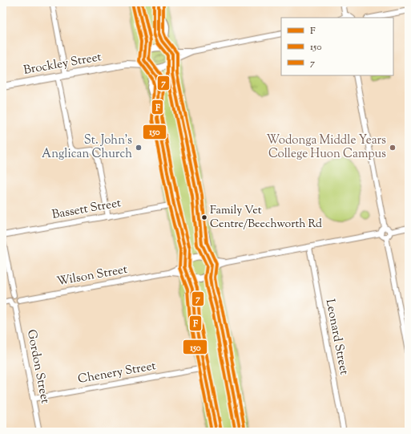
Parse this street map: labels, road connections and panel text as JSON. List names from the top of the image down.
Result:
{
  "streets": {
    "main road": ["Brockley Street"],
    "street": [
      "Bassett Street",
      "Wilson Street",
      "Leonard Street",
      "Gordon Street",
      "Chenery Street"
    ]
  },
  "crossings": [
    ["Wilson Street", "Gordon Street"],
    ["Gordon Street", "Chenery Street"]
  ],
  "places": ["St. John's Anglican Church", "Wodonga Middle Years College Huon Campus", "Family Vet Centre/Beechworth Rd"],
  "lines": ["transit line F", "transit line 150", "transit line 7"],
  "legend": ["F", "150", "7"]
}
